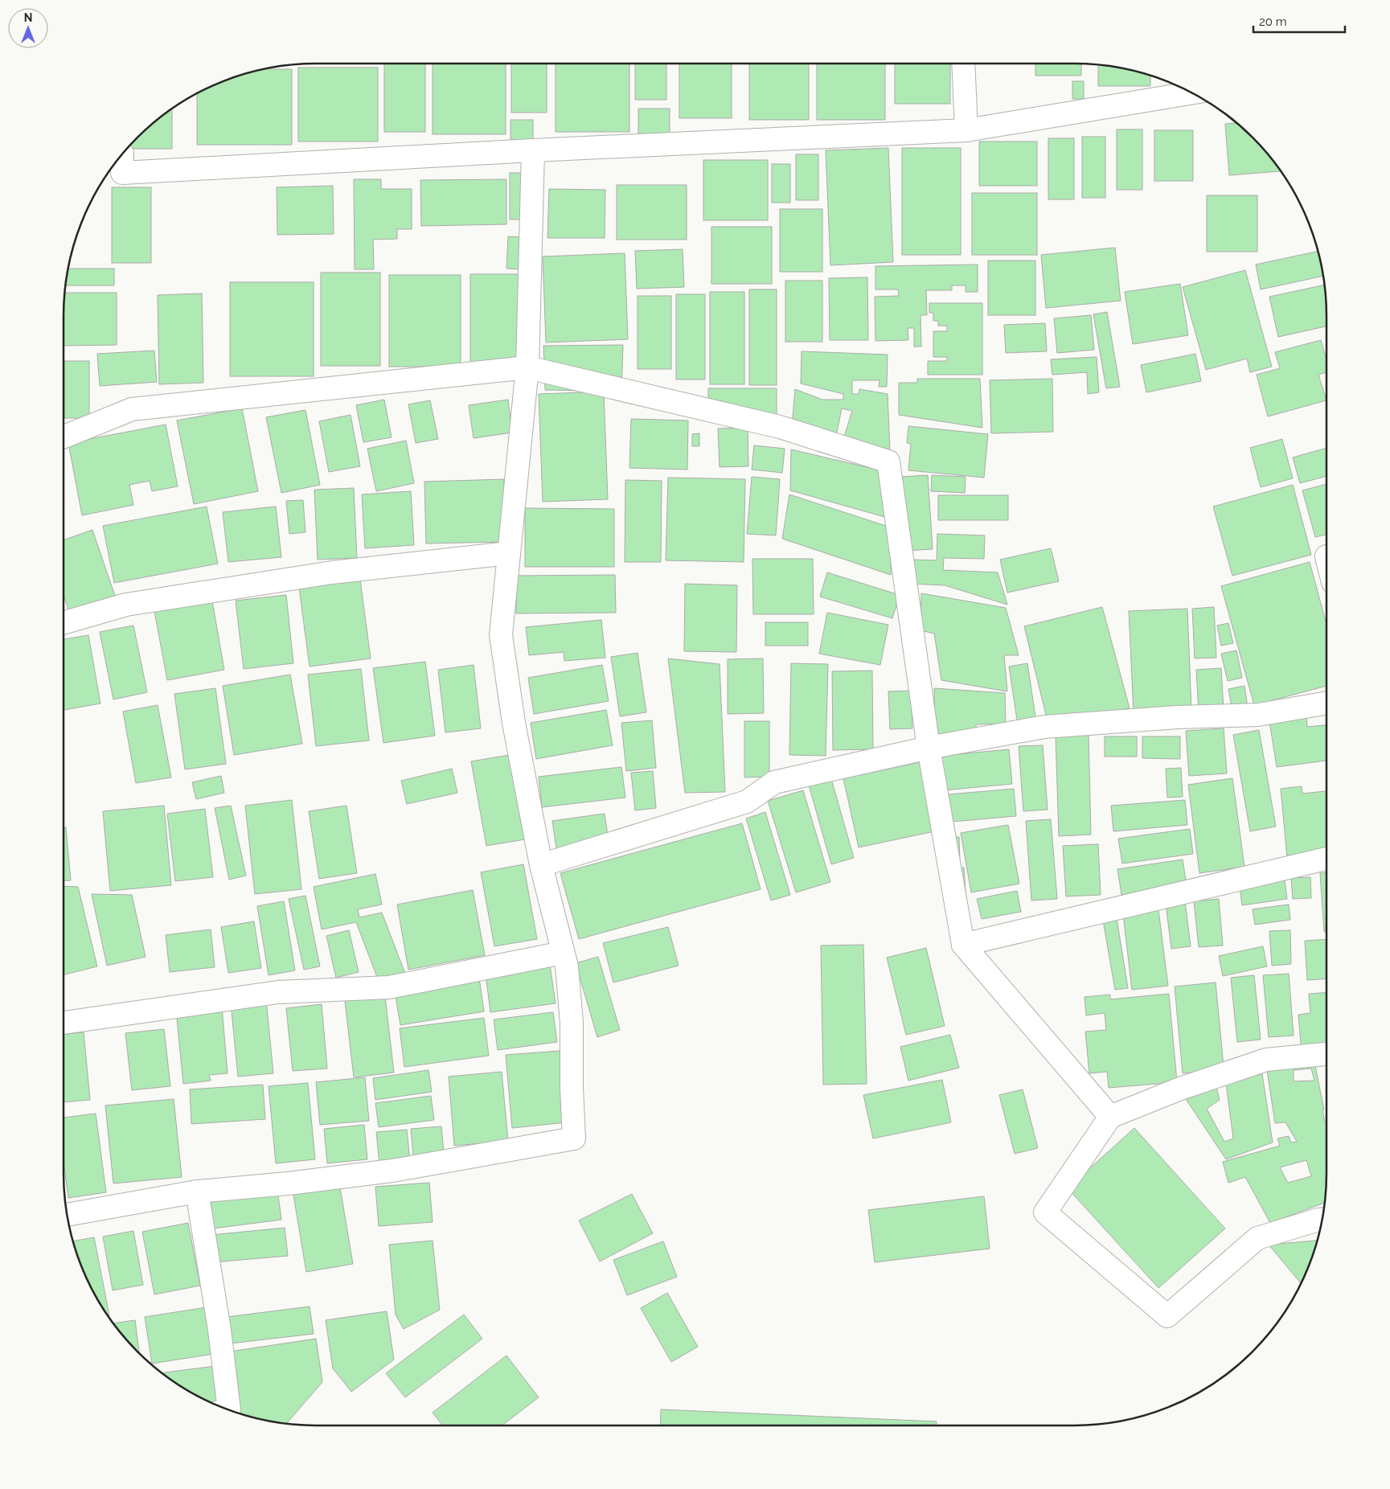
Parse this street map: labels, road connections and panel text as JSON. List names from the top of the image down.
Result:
{
  "scale_bar": "20 m",
  "north": "top"
}
